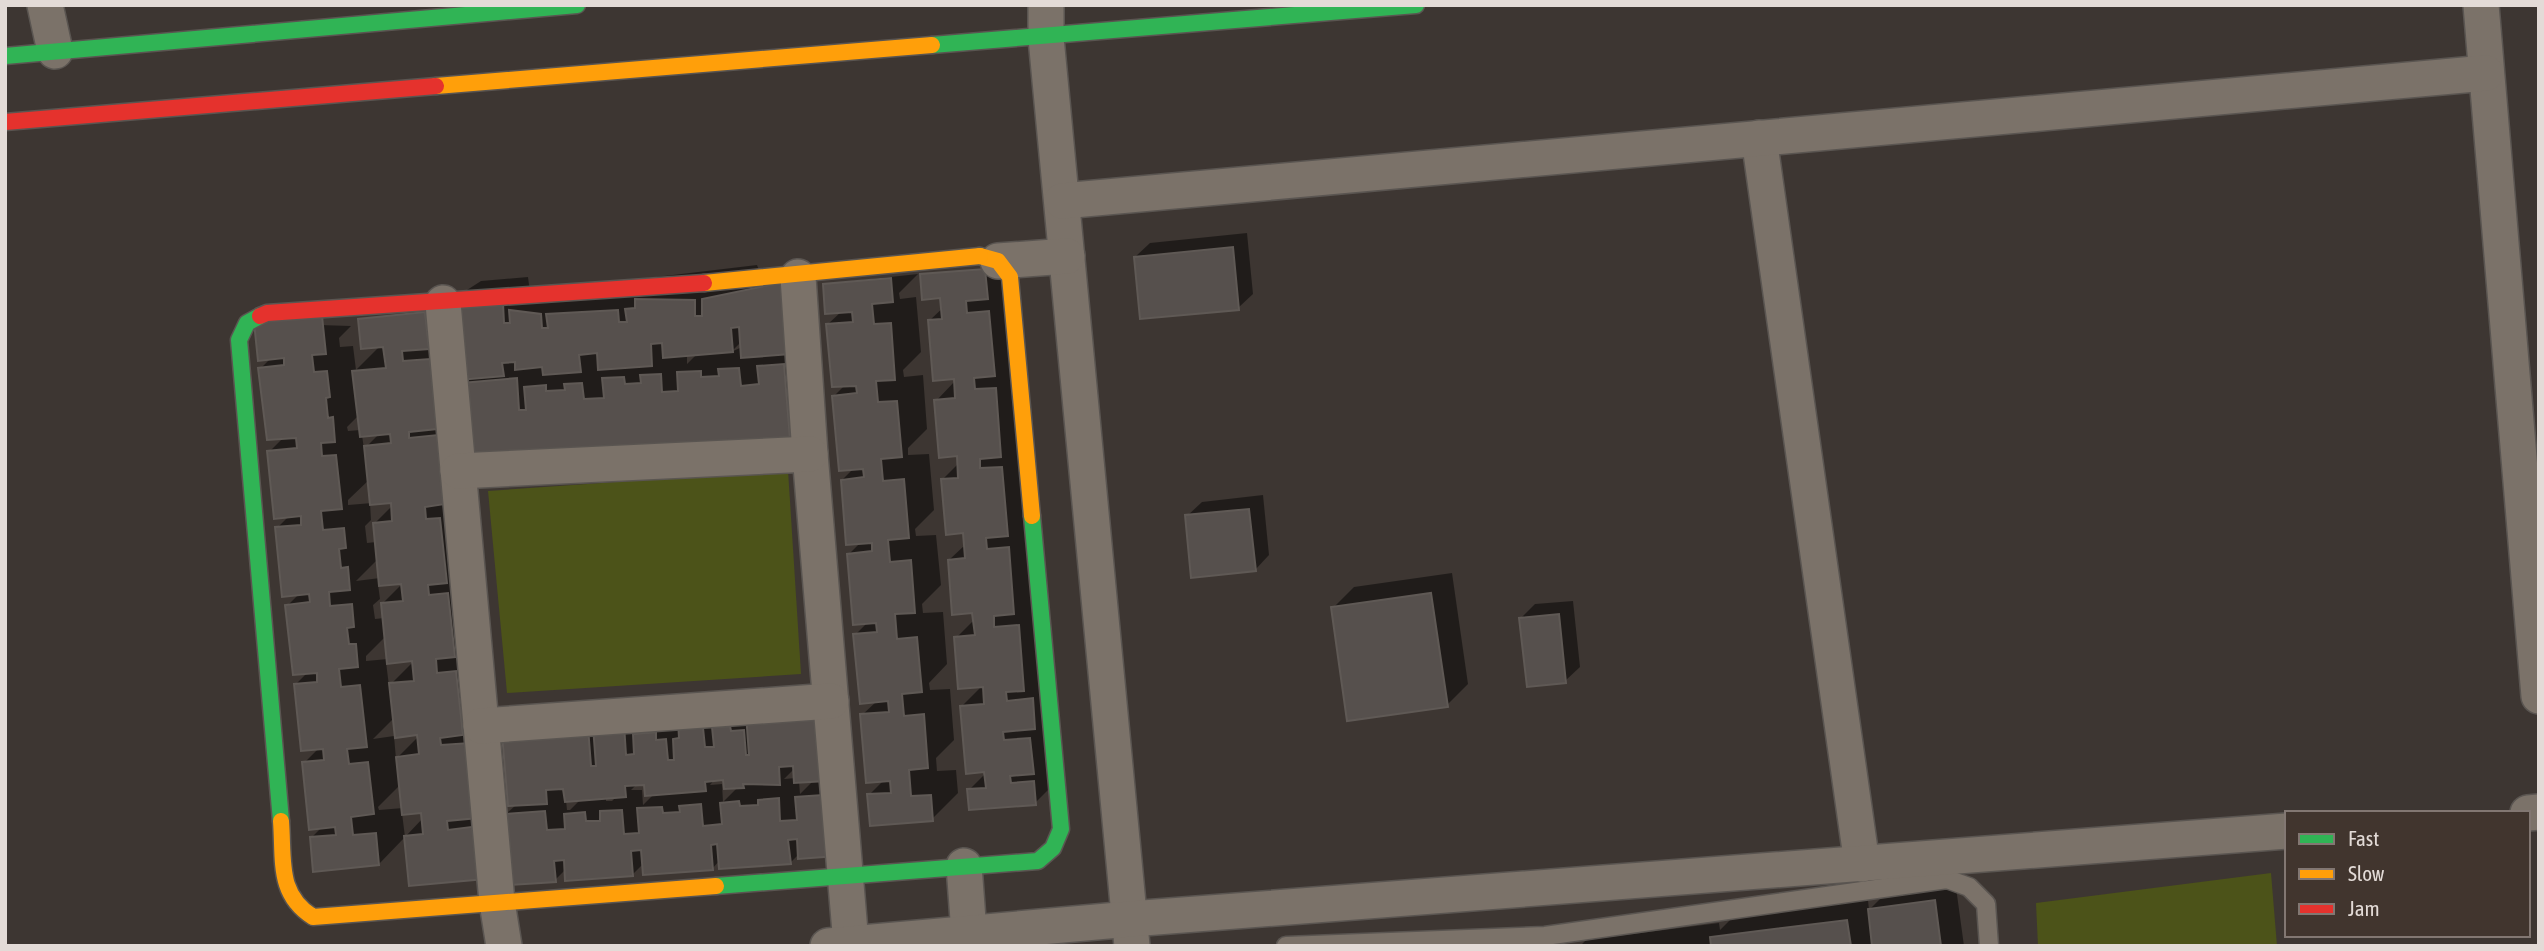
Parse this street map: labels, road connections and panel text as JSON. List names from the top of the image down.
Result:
{
  "legend": ["Fast", "Slow", "Jam"]
}
